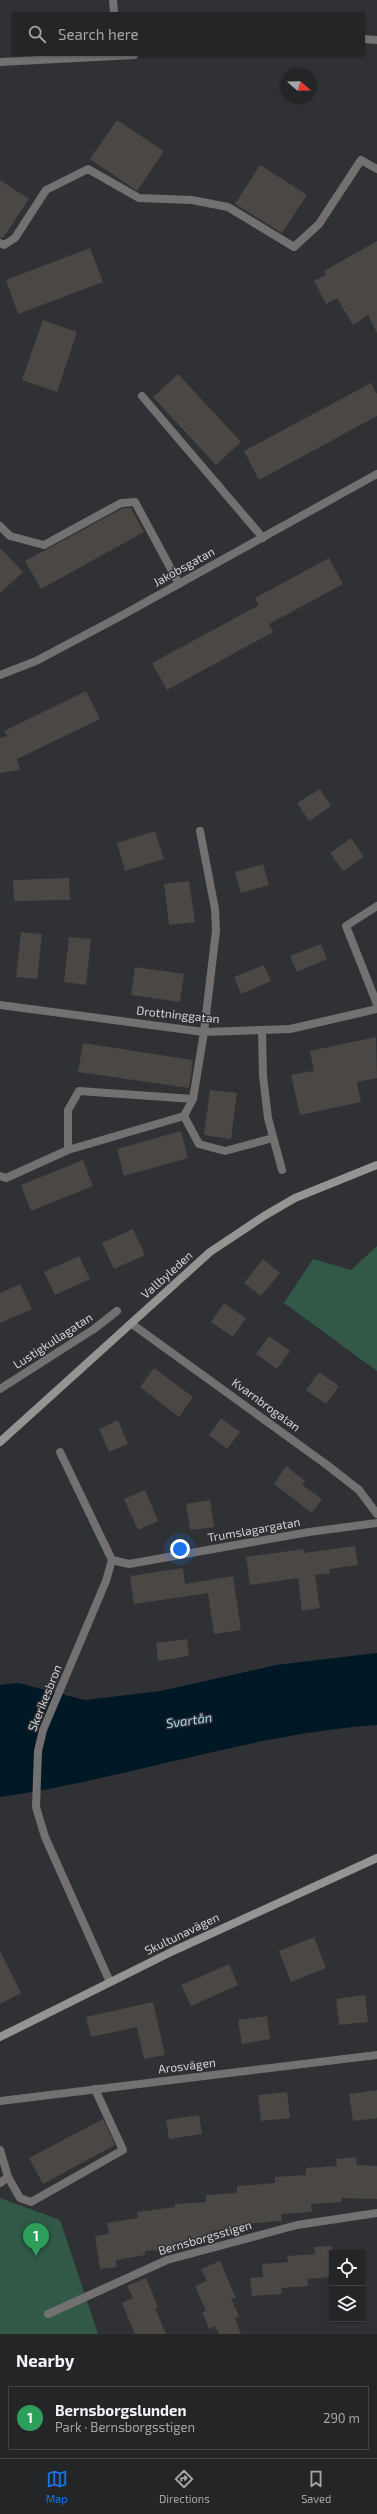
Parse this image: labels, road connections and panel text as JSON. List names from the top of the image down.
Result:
{
  "streets": {
    "main road": ["Vallbyleden", "Skultunavägen"],
    "street": [
      "Jakobsgatan",
      "Drottninggatan",
      "Lustigkullagatan",
      "Kvarnbrogatan",
      "Trumslagargatan",
      "Skerikesbron",
      "Arosvägen",
      "Bernsborgsstigen"
    ]
  },
  "crossings": [
    ["Vallbyleden", "Kvarnbrogatan"],
    ["Trumslagargatan", "Skerikesbron"],
    ["Skerikesbron", "Skultunavägen"]
  ],
  "water": ["Svartån"],
  "north": "right",
  "page": {
    "search": "Search here",
    "pins": "1",
    "heading": "Nearby",
    "list": [
      {
        "mark": "1",
        "name": "Bernsborgslunden",
        "note": "Park · Bernsborgsstigen",
        "value": "290 m"
      }
    ],
    "nav": ["Map", "Directions", "Saved"]
  }
}
